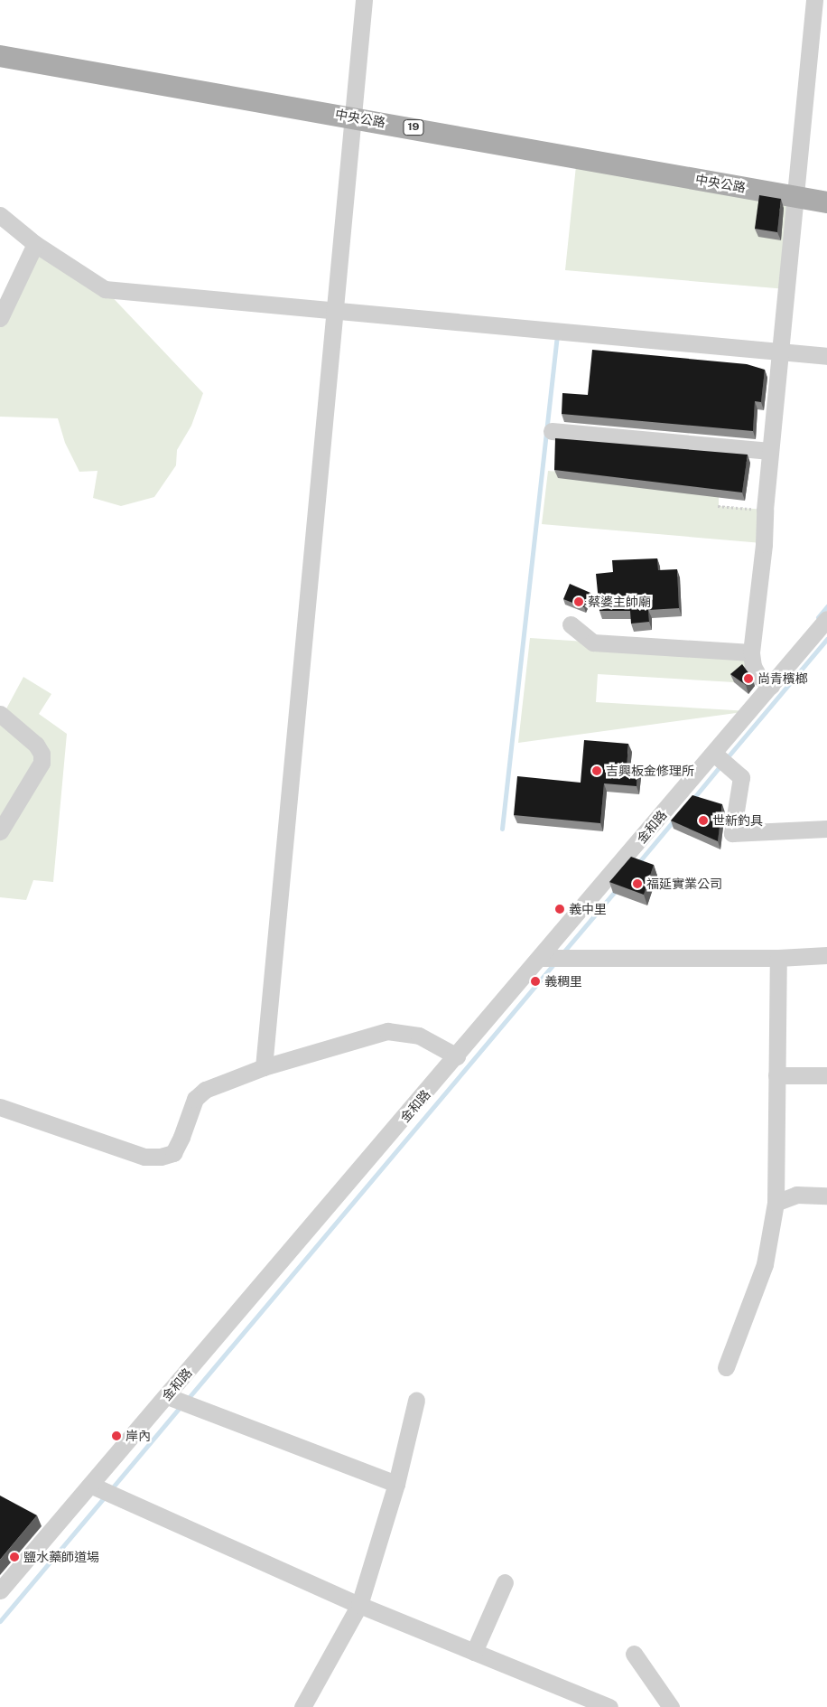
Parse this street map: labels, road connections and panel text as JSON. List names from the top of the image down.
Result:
{
  "streets": {
    "main road": ["中央公路", "19"],
    "street": ["金和路"]
  },
  "places": [
    "蔡婆主帥廟",
    "尚青檳榔",
    "吉興板金修理所",
    "世新釣具",
    "福延實業公司",
    "義中里",
    "義稠里",
    "岸內",
    "鹽水藥師道場"
  ]
}
